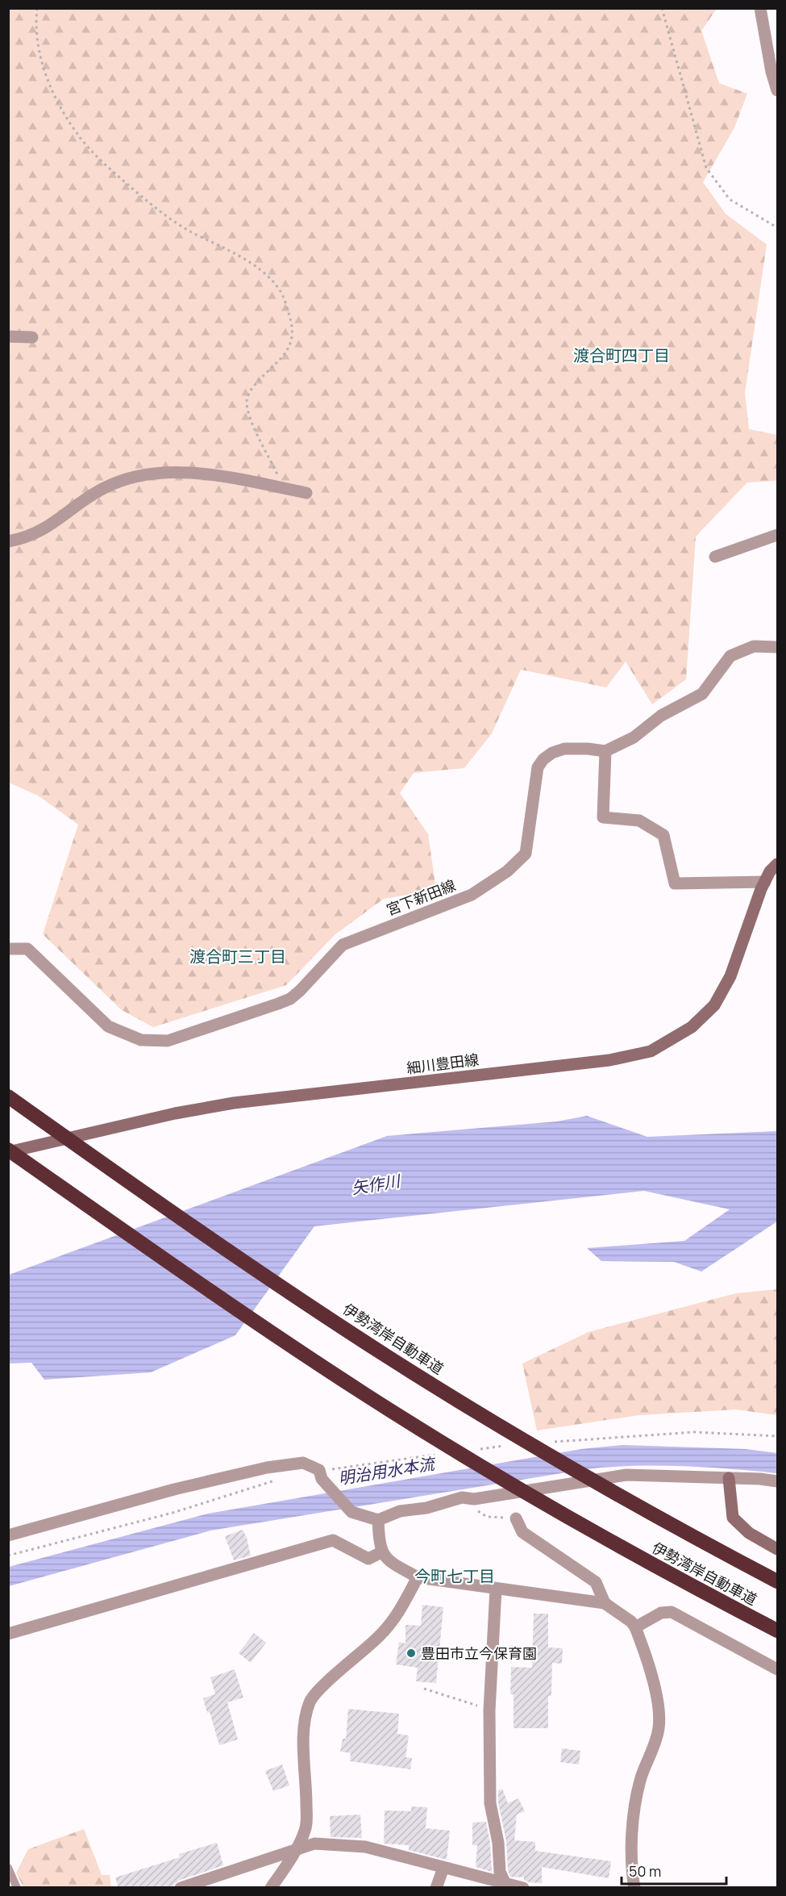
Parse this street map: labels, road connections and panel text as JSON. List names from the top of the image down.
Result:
{
  "streets": {
    "highway": ["伊勢湾岸自動車道"],
    "main road": ["細川豊田線"],
    "street": ["宮下新田線"]
  },
  "crossings": [
    ["細川豊田線", "伊勢湾岸自動車道"]
  ],
  "districts": ["渡合町四丁目", "渡合町三丁目", "今町七丁目"],
  "water": ["矢作川", "明治用水本流"],
  "places": ["豊田市立今保育園"],
  "scale_bar": "50 m"
}
